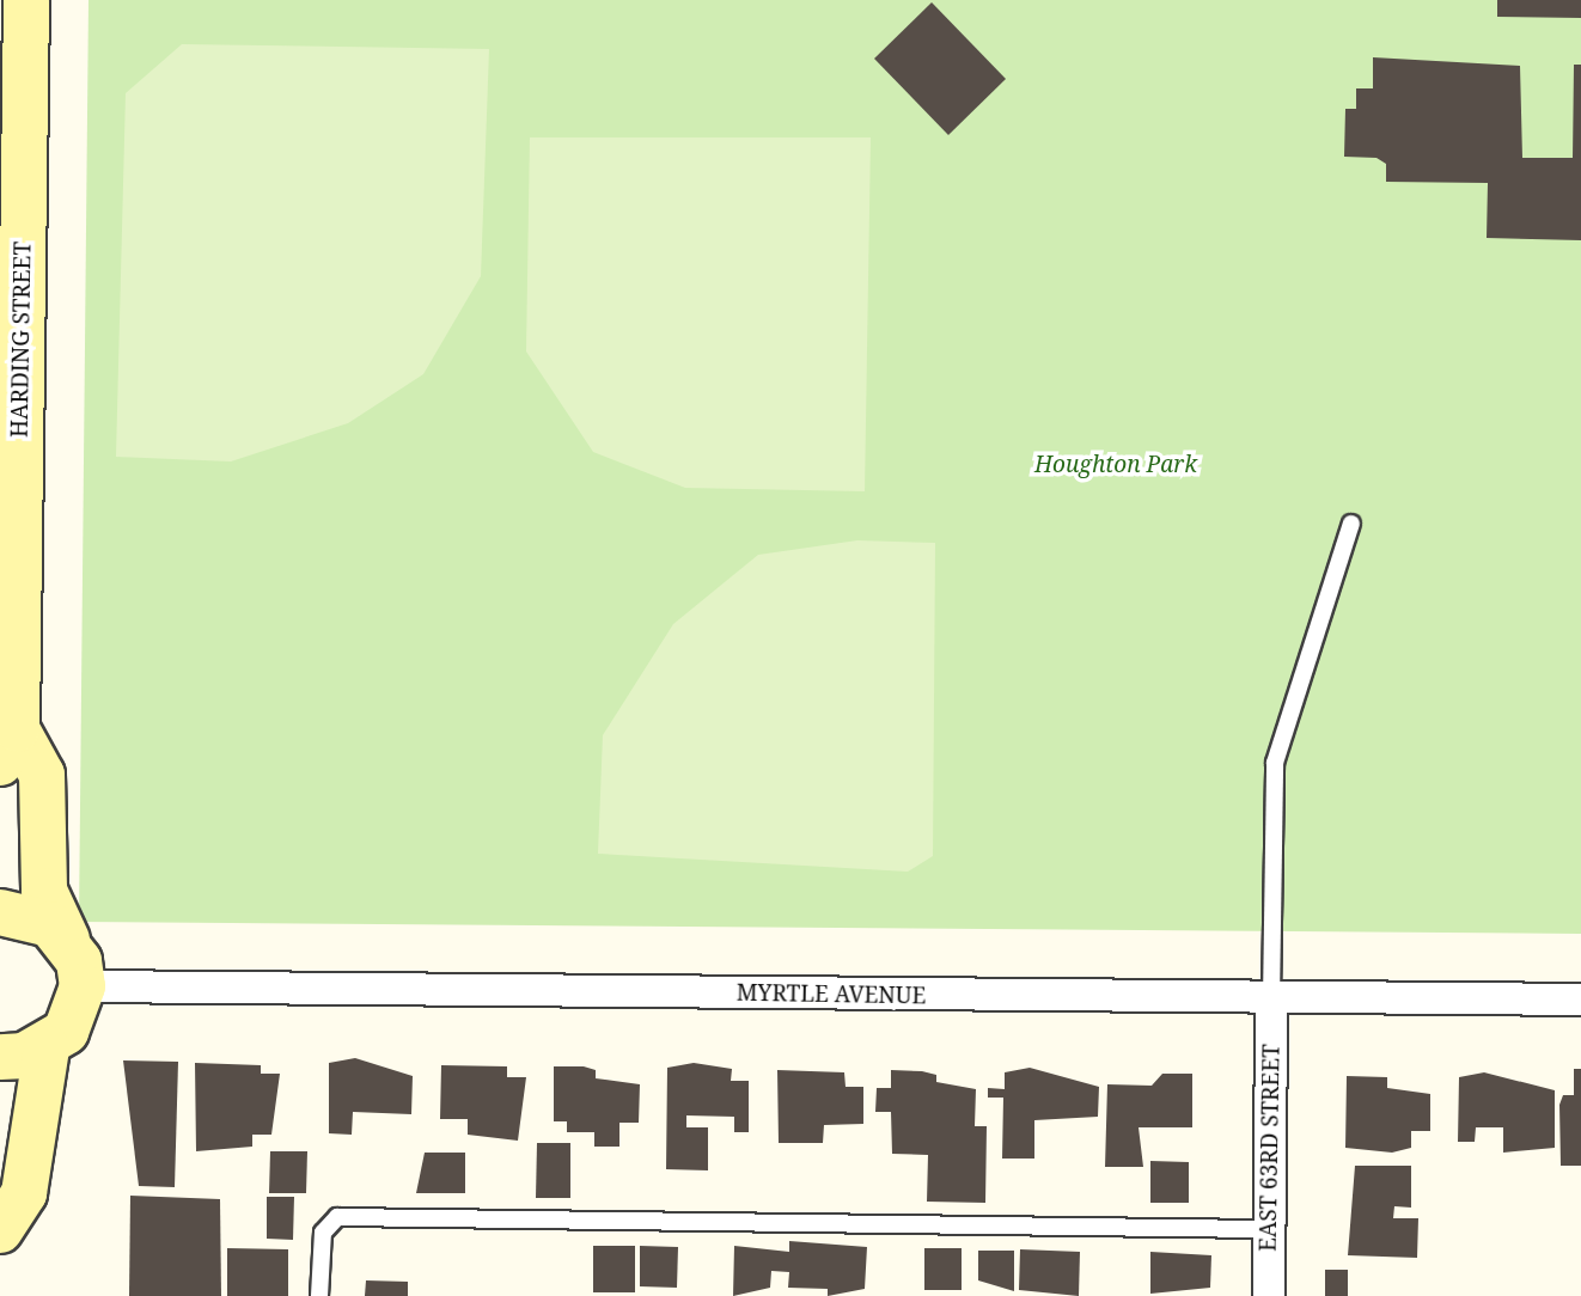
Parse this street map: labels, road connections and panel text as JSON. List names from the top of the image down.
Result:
{
  "streets": {
    "street": ["HARDING STREET", "MYRTLE AVENUE", "EAST 63RD STREET"]
  },
  "crossings": [
    ["HARDING STREET", "MYRTLE AVENUE"],
    ["MYRTLE AVENUE", "EAST 63RD STREET"]
  ],
  "parks": ["Houghton Park"]
}
